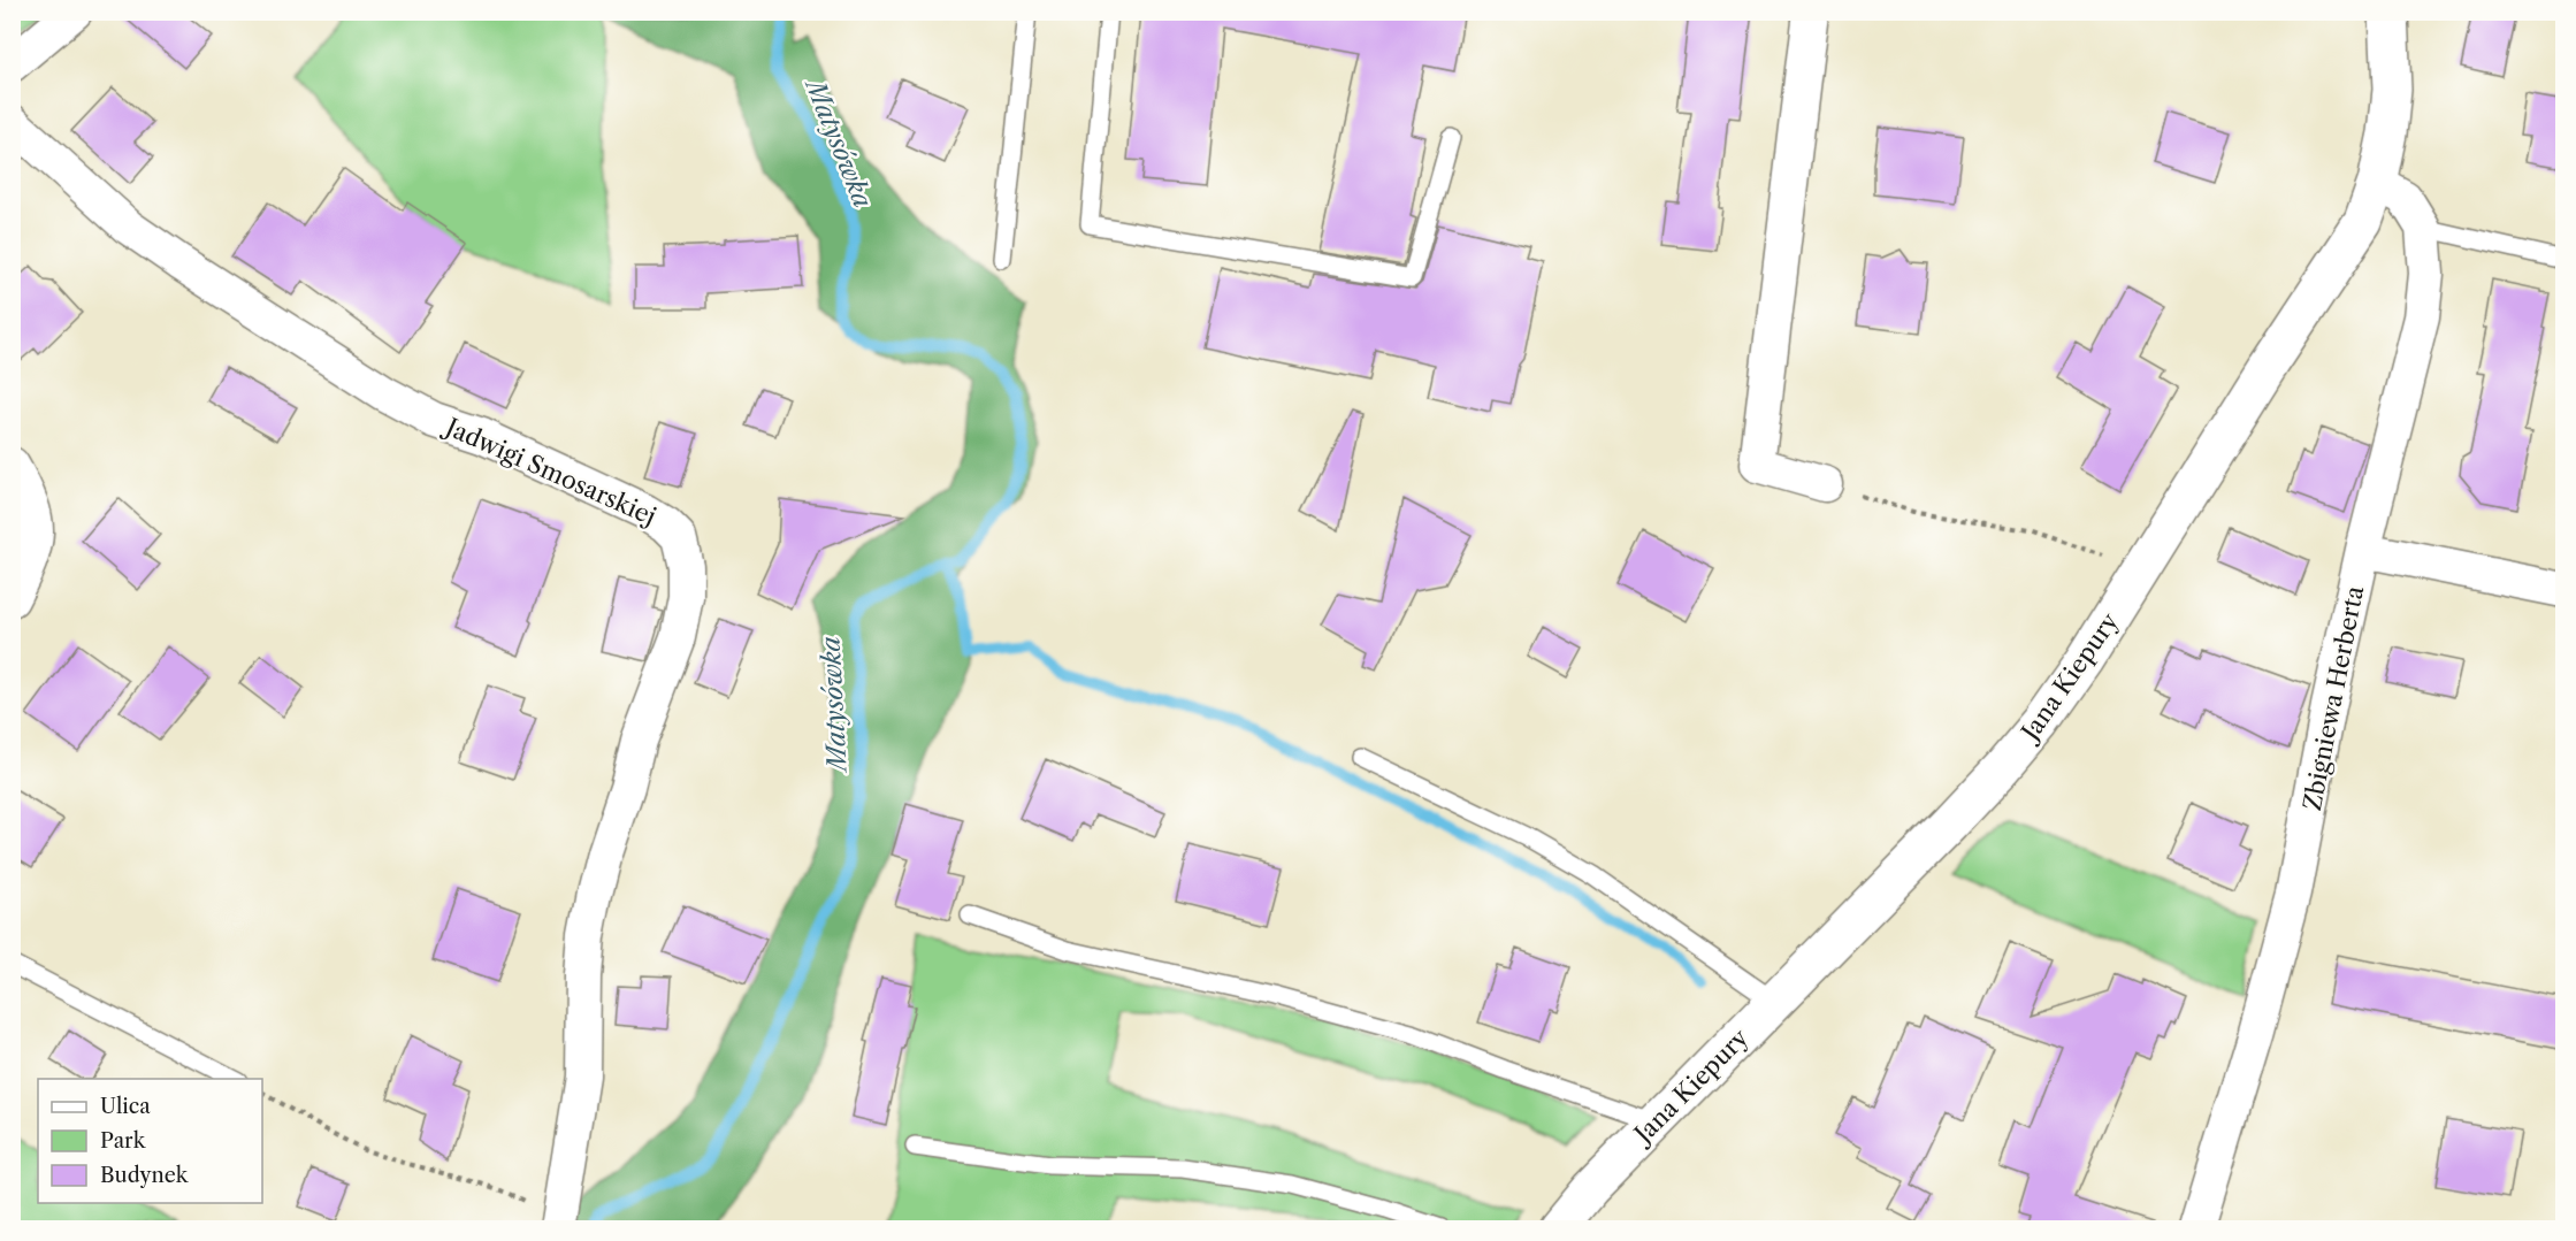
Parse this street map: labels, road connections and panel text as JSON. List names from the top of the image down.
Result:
{
  "streets": {
    "street": ["Jadwigi Smosarskiej", "Jana Kiepury", "Zbigniewa Herberta"]
  },
  "crossings": [
    ["Jana Kiepury", "Zbigniewa Herberta"]
  ],
  "water": ["Matysówka"],
  "legend": ["Ulica", "Park", "Budynek"]
}
